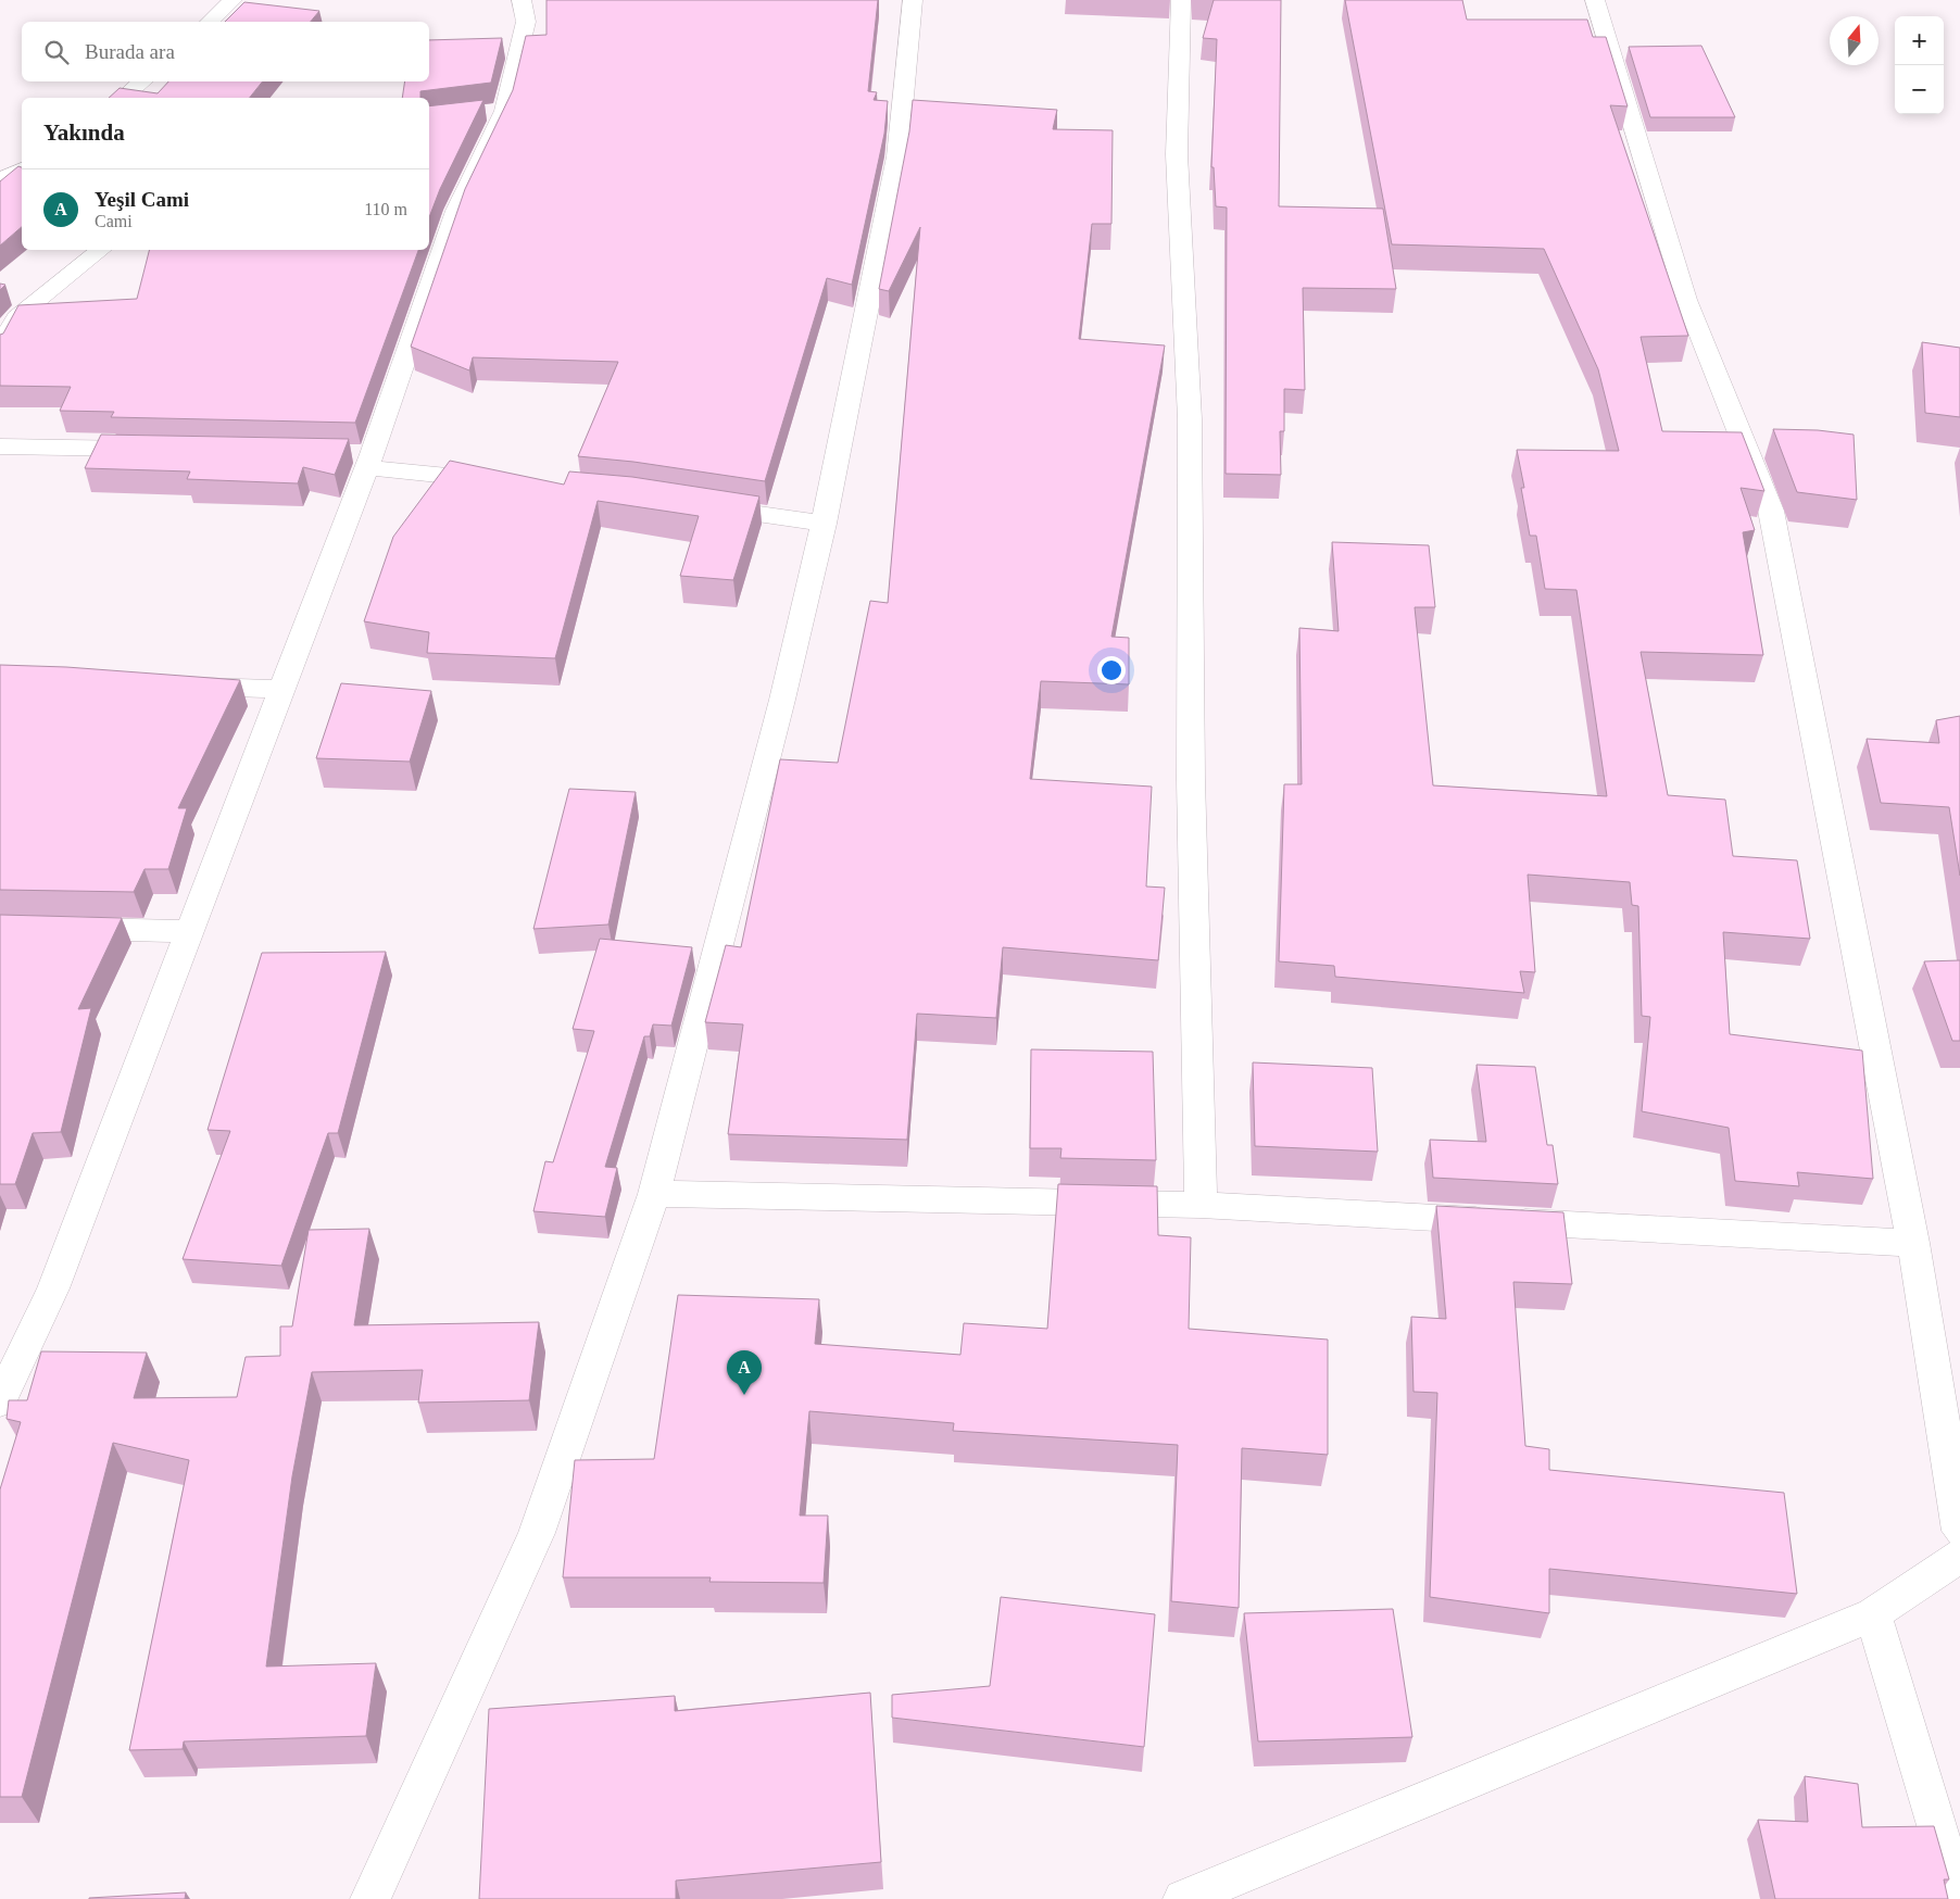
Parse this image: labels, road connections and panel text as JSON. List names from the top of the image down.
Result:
{
  "north": "top",
  "page": {
    "map_buttons": ["+", "−"],
    "search": "Burada ara",
    "heading": "Yakında",
    "list": [
      {
        "mark": "A",
        "name": "Yeşil Cami",
        "note": "Cami",
        "value": "110 m"
      }
    ],
    "pins": "A"
  }
}
